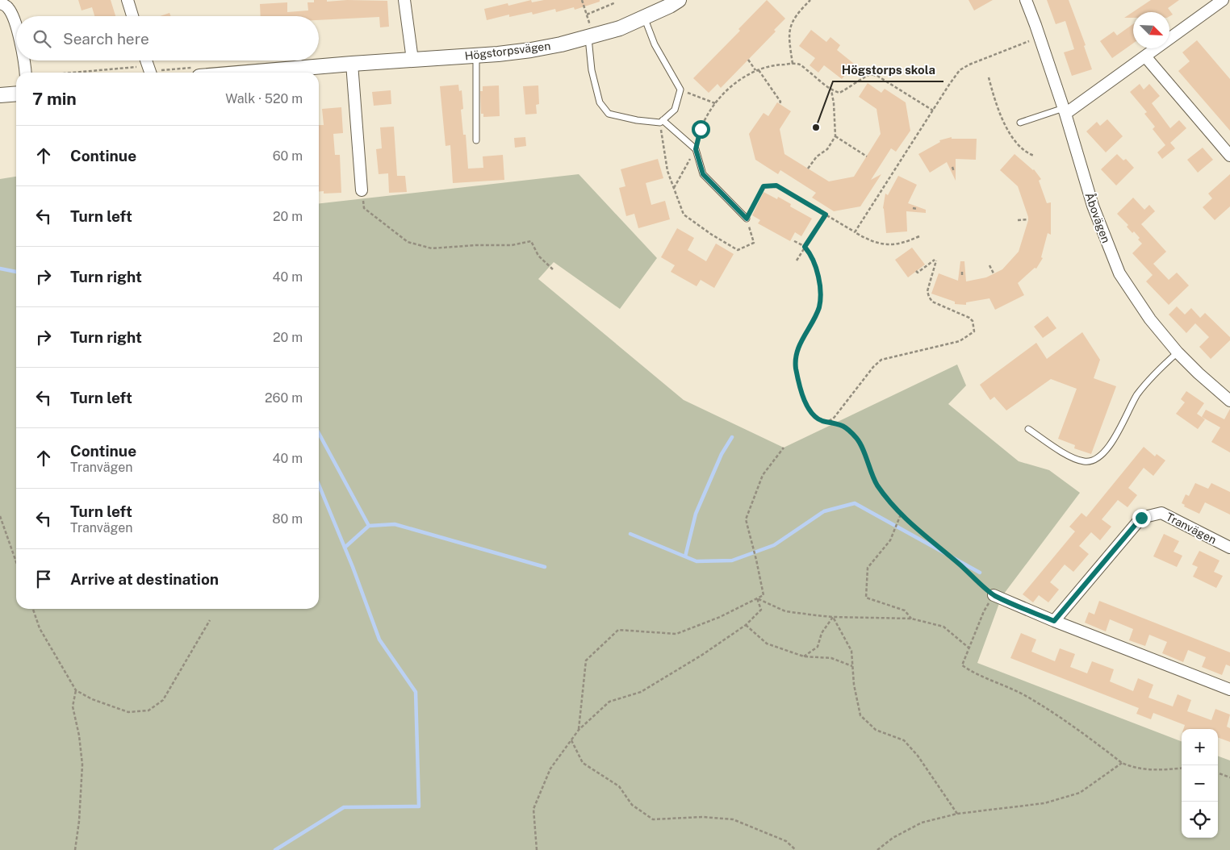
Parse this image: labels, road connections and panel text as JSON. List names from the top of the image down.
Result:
{
  "streets": {
    "street": ["Högstorpsvägen", "Åbovägen", "Tranvägen"]
  },
  "places": ["Högstorps skola"],
  "north": "bottom right",
  "page": {
    "search": "Search here",
    "heading": ["7 min", "Walk · 520 m"],
    "list": [
      ["Continue", "60 m"],
      ["Turn left", "20 m"],
      ["Turn right", "40 m"],
      ["Turn right", "20 m"],
      ["Turn left", "260 m"],
      ["Continue", "Tranvägen", "40 m"],
      ["Turn left", "Tranvägen", "80 m"],
      "Arrive at destination"
    ],
    "map_buttons": ["+", "−"]
  }
}
